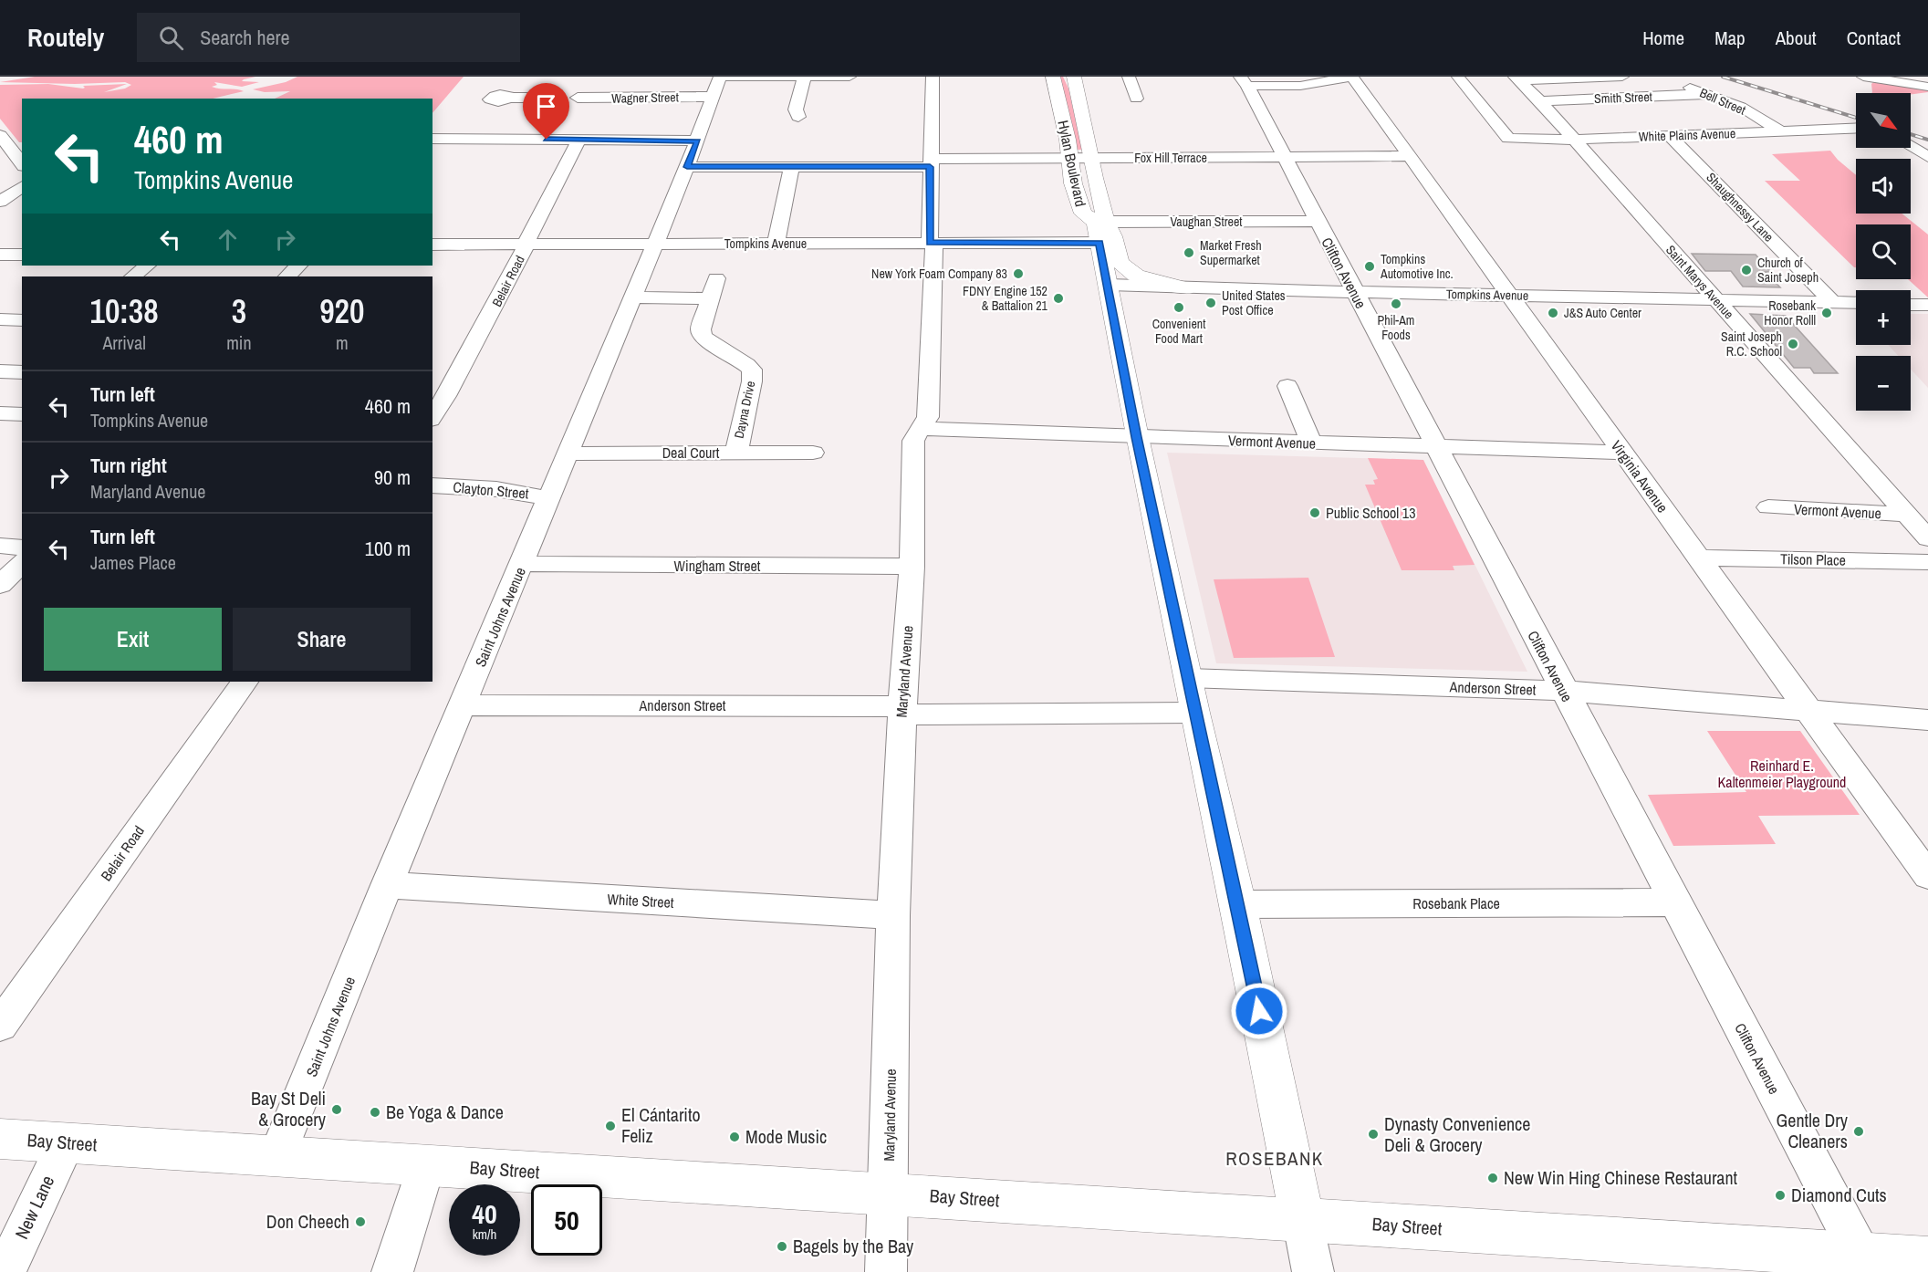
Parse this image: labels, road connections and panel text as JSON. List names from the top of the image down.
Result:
{
  "streets": {
    "main road": ["Hylan Boulevard", "Bay Street"],
    "street": [
      "Wagner Street",
      "Smith Street",
      "Bell Street",
      "White Plains Avenue",
      "Fox Hill Terrace",
      "Shaughnessy Lane",
      "Vaughan Street",
      "Tompkins Avenue",
      "Clifton Avenue",
      "Belair Road",
      "Saint Marys Avenue",
      "Dayna Drive",
      "Vermont Avenue",
      "Deal Court",
      "Virginia Avenue",
      "Clayton Street",
      "Tilson Place",
      "Wingham Street",
      "Saint Johns Avenue",
      "Maryland Avenue",
      "Anderson Street",
      "White Street",
      "Rosebank Place",
      "New Lane"
    ]
  },
  "crossings": [
    ["Wagner Street", "Saint Johns Avenue"],
    ["Smith Street", "Bell Street"],
    ["Smith Street", "Saint Marys Avenue"],
    ["Bell Street", "White Plains Avenue"],
    ["White Plains Avenue", "Shaughnessy Lane"],
    ["White Plains Avenue", "Saint Marys Avenue"],
    ["Fox Hill Terrace", "Hylan Boulevard"],
    ["Fox Hill Terrace", "Clifton Avenue"],
    ["Fox Hill Terrace", "Virginia Avenue"],
    ["Fox Hill Terrace", "Saint Johns Avenue"],
    ["Fox Hill Terrace", "Maryland Avenue"],
    ["Hylan Boulevard", "Vaughan Street"],
    ["Hylan Boulevard", "Tompkins Avenue"],
    ["Hylan Boulevard", "Vermont Avenue"],
    ["Hylan Boulevard", "Anderson Street"],
    ["Hylan Boulevard", "Rosebank Place"],
    ["Hylan Boulevard", "Bay Street"],
    ["Shaughnessy Lane", "Tompkins Avenue"],
    ["Vaughan Street", "Clifton Avenue"],
    ["Tompkins Avenue", "Clifton Avenue"],
    ["Tompkins Avenue", "Belair Road"],
    ["Tompkins Avenue", "Saint Marys Avenue"],
    ["Tompkins Avenue", "Virginia Avenue"],
    ["Tompkins Avenue", "Saint Johns Avenue"],
    ["Tompkins Avenue", "Maryland Avenue"],
    ["Clifton Avenue", "Vermont Avenue"],
    ["Clifton Avenue", "Anderson Street"],
    ["Clifton Avenue", "Rosebank Place"],
    ["Clifton Avenue", "Bay Street"],
    ["Saint Marys Avenue", "Vermont Avenue"],
    ["Dayna Drive", "Deal Court"],
    ["Vermont Avenue", "Virginia Avenue"],
    ["Vermont Avenue", "Maryland Avenue"],
    ["Deal Court", "Saint Johns Avenue"],
    ["Virginia Avenue", "Tilson Place"],
    ["Virginia Avenue", "Anderson Street"],
    ["Clayton Street", "Saint Johns Avenue"],
    ["Wingham Street", "Saint Johns Avenue"],
    ["Wingham Street", "Maryland Avenue"],
    ["Saint Johns Avenue", "Anderson Street"],
    ["Saint Johns Avenue", "White Street"],
    ["Saint Johns Avenue", "Bay Street"],
    ["Maryland Avenue", "Anderson Street"],
    ["Maryland Avenue", "White Street"],
    ["Maryland Avenue", "Bay Street"],
    ["Bay Street", "New Lane"]
  ],
  "districts": ["ROSEBANK"],
  "parks": ["Reinhard E. Kaltenmeier Playground"],
  "places": [
    "Market Fresh Supermarket",
    "Tompkins Automotive Inc.",
    "Church of Saint Joseph",
    "New York Foam Company 83",
    "FDNY Engine 152 & Battalion 21",
    "United States Post Office",
    "Phil-Am Foods",
    "Convenient Food Mart",
    "J&S Auto Center",
    "Rosebank Honor Rolll",
    "Saint Joseph R.C. School",
    "Public School 13",
    "Bay St Deli & Grocery",
    "Be Yoga & Dance",
    "El Cántarito Feliz",
    "Gentle Dry Cleaners",
    "Dynasty Convenience Deli & Grocery",
    "Mode Music",
    "New Win Hing Chinese Restaurant",
    "Diamond Cuts",
    "Don Cheech",
    "Bagels by the Bay"
  ],
  "north": "bottom right",
  "page": {
    "header": "Routely",
    "search": "Search here",
    "nav": [
      "Home",
      "Map",
      "About",
      "Contact"
    ],
    "map_buttons": ["+", "−"],
    "turn": ["460 m", "Tompkins Avenue"],
    "eta": [
      "10:38",
      "Arrival",
      "3",
      "min",
      "920",
      "m"
    ],
    "list": [
      {
        "name": "Turn left",
        "note": "Tompkins Avenue",
        "value": "460 m"
      },
      {
        "name": "Turn right",
        "note": "Maryland Avenue",
        "value": "90 m"
      },
      {
        "name": "Turn left",
        "note": "James Place",
        "value": "100 m"
      }
    ],
    "buttons": ["Exit", "Share"],
    "speed": "40 km/h",
    "limit": "50"
  }
}
